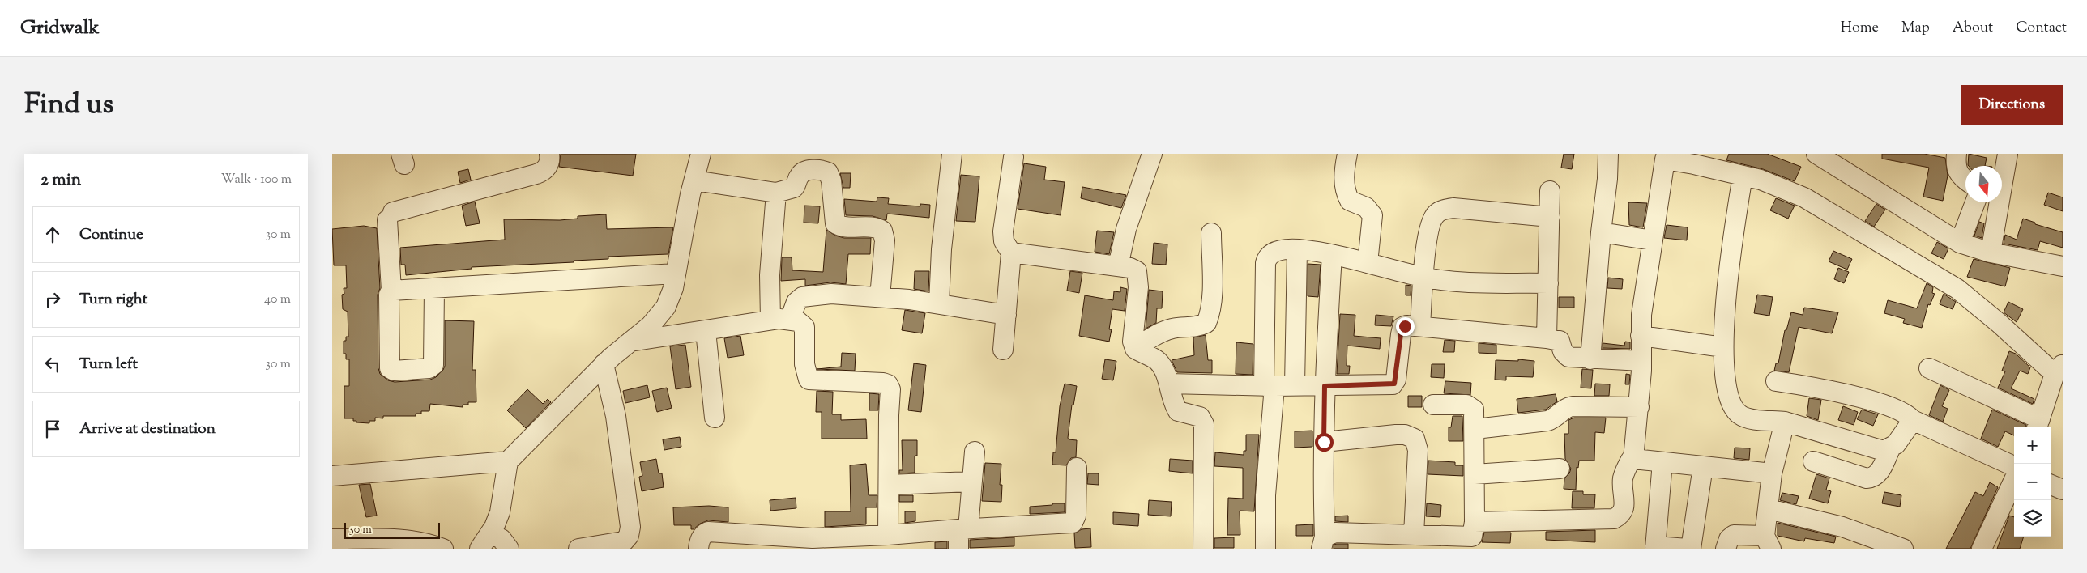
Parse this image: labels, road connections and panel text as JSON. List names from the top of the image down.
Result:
{
  "scale_bar": "50 m",
  "north": "bottom",
  "page": {
    "header": "Gridwalk",
    "nav": [
      "Home",
      "Map",
      "About",
      "Contact"
    ],
    "title": "Find us",
    "buttons": "Directions",
    "heading": ["2 min", "Walk · 100 m"],
    "list": [
      ["Continue", "30 m"],
      ["Turn right", "40 m"],
      ["Turn left", "30 m"],
      "Arrive at destination"
    ],
    "map_buttons": ["+", "−"],
    "scale": "50 m"
  }
}
